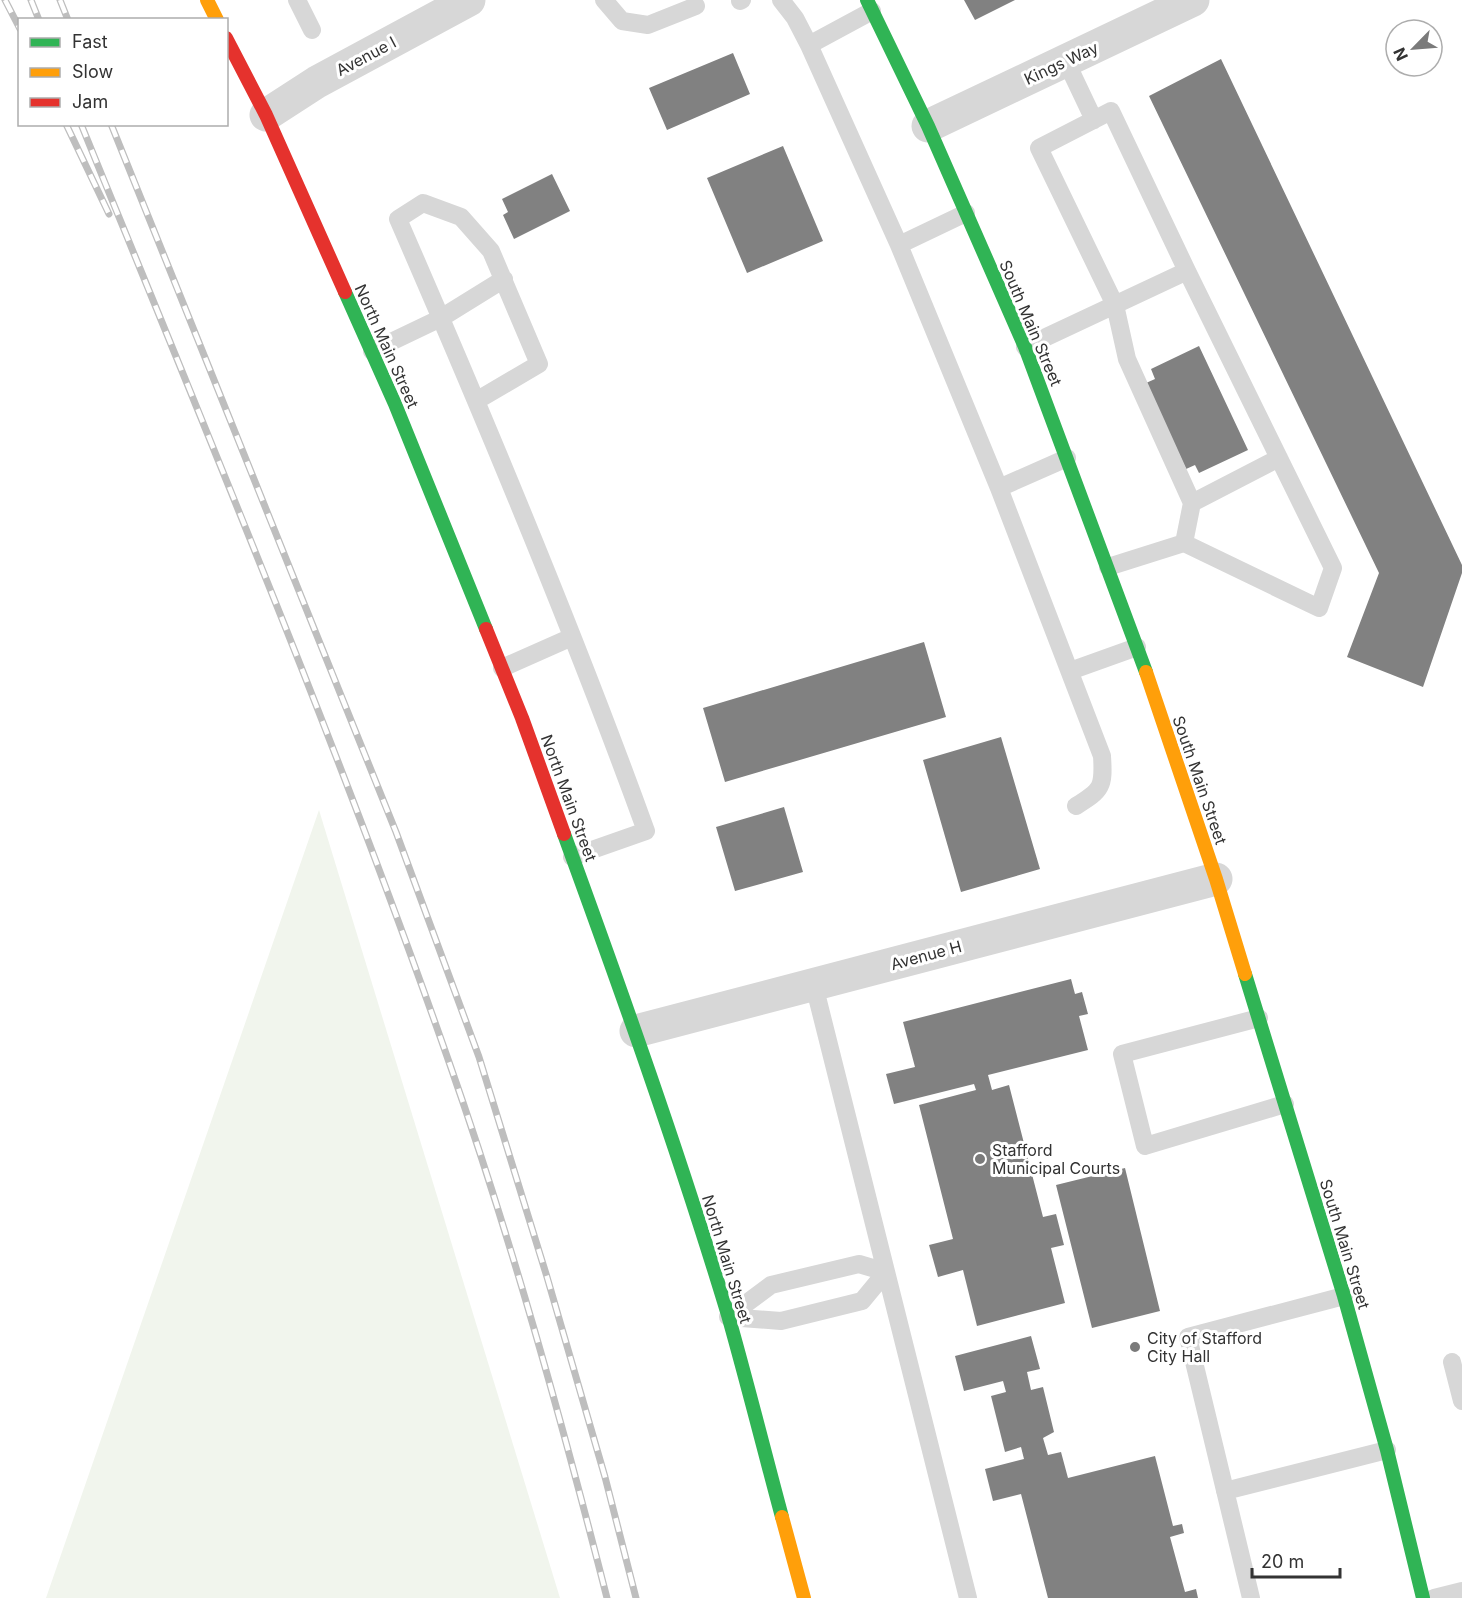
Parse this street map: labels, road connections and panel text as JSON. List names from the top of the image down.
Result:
{
  "streets": {
    "highway": ["South Main Street", "North Main Street"],
    "street": ["Avenue I", "Kings Way", "Avenue H"]
  },
  "crossings": [
    ["Avenue I", "North Main Street"],
    ["Kings Way", "South Main Street"],
    ["South Main Street", "Avenue H"],
    ["North Main Street", "Avenue H"]
  ],
  "places": ["Stafford Municipal Courts", "City of Stafford City Hall"],
  "legend": ["Fast", "Slow", "Jam"],
  "scale_bar": "20 m",
  "north": "bottom left"
}
